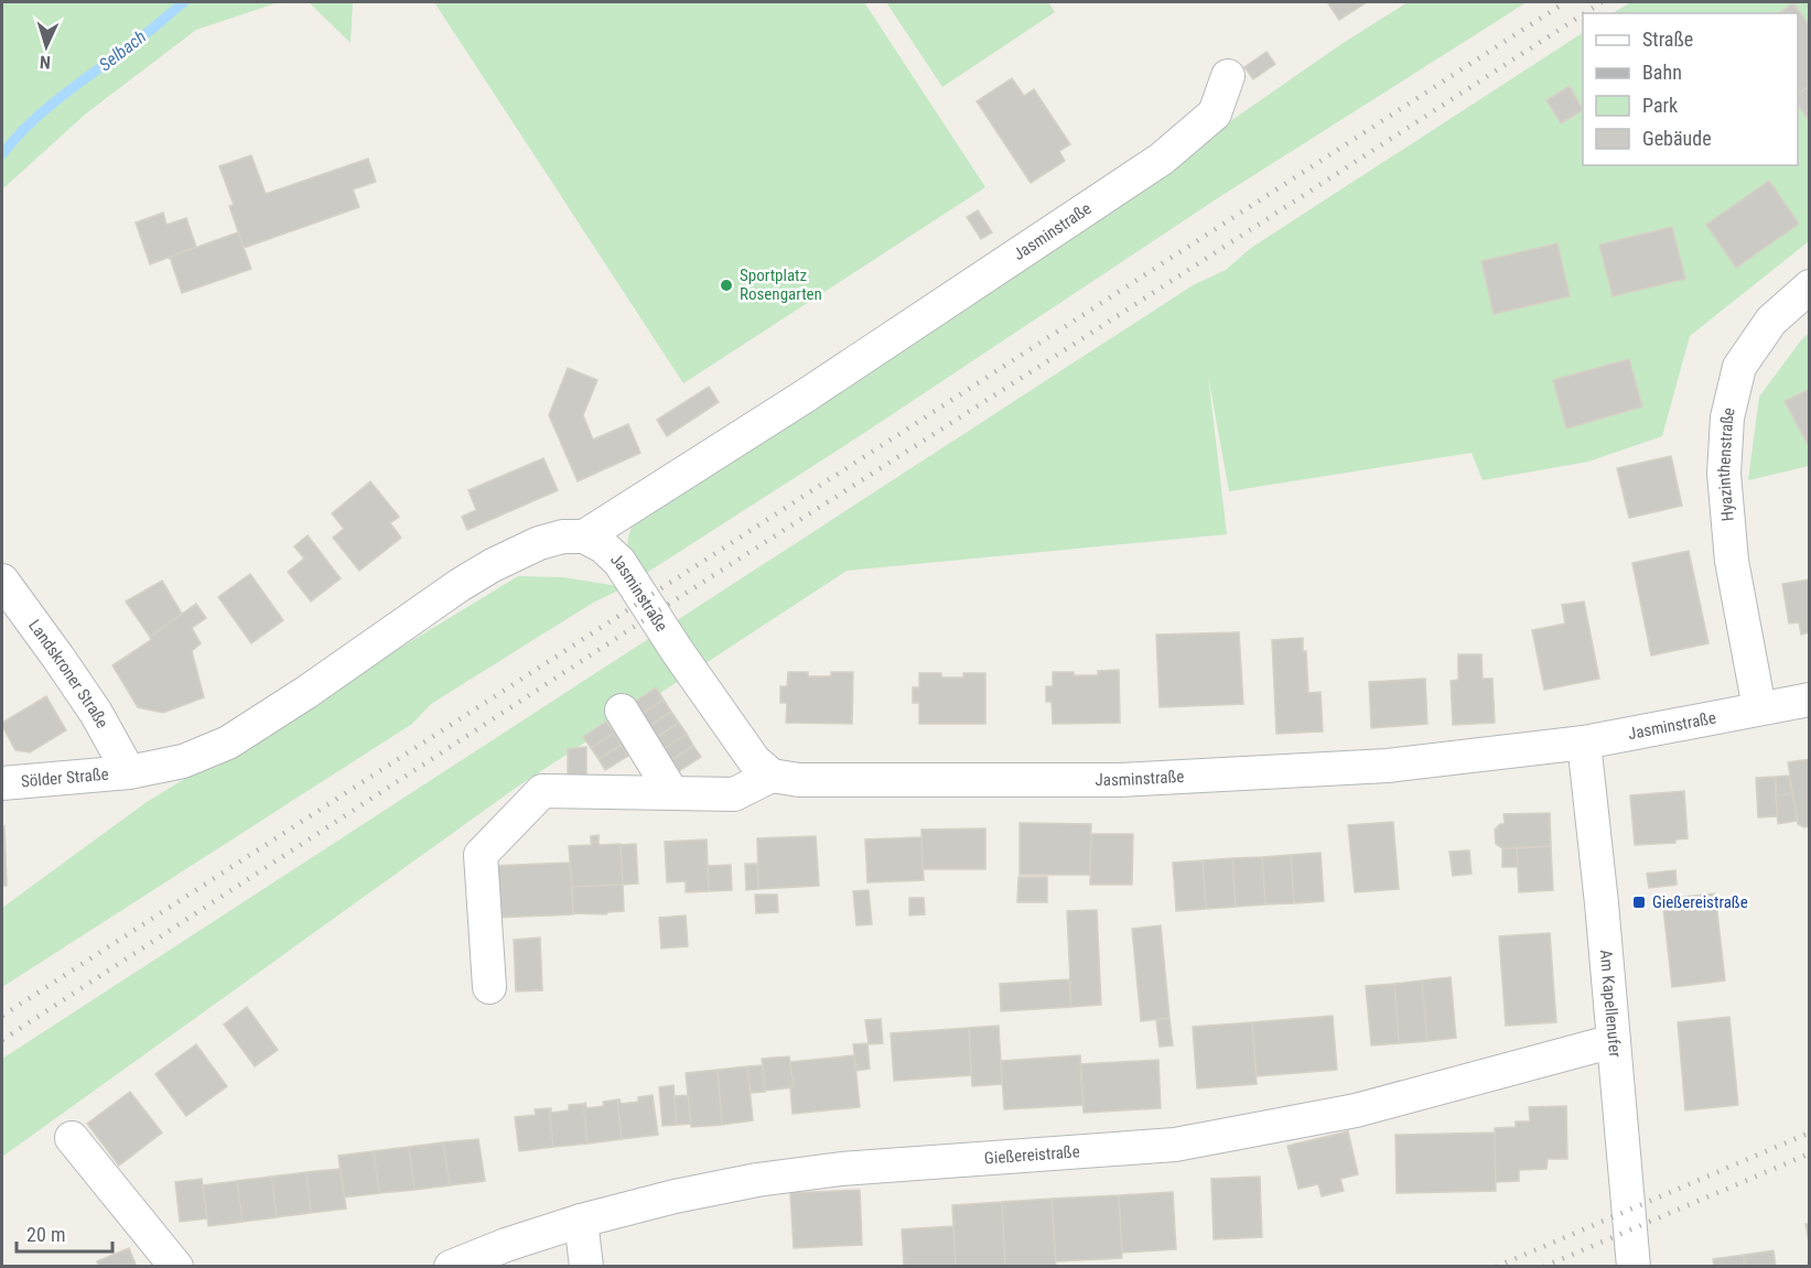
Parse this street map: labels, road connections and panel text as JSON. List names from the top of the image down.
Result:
{
  "streets": {
    "street": [
      "Jasminstraße",
      "Hyazinthenstraße",
      "Landskroner Straße",
      "Sölder Straße",
      "Am Kapellenufer",
      "Gießereistraße"
    ]
  },
  "crossings": [
    ["Jasminstraße", "Hyazinthenstraße"],
    ["Jasminstraße", "Landskroner Straße"],
    ["Jasminstraße", "Sölder Straße"],
    ["Jasminstraße", "Am Kapellenufer"],
    ["Landskroner Straße", "Sölder Straße"],
    ["Am Kapellenufer", "Gießereistraße"]
  ],
  "water": ["Selbach"],
  "places": {
    "other": ["Sportplatz Rosengarten"],
    "transit": ["Gießereistraße"]
  },
  "legend": [
    "Straße",
    "Bahn",
    "Park",
    "Gebäude"
  ],
  "scale_bar": "20 m",
  "north": "bottom"
}
